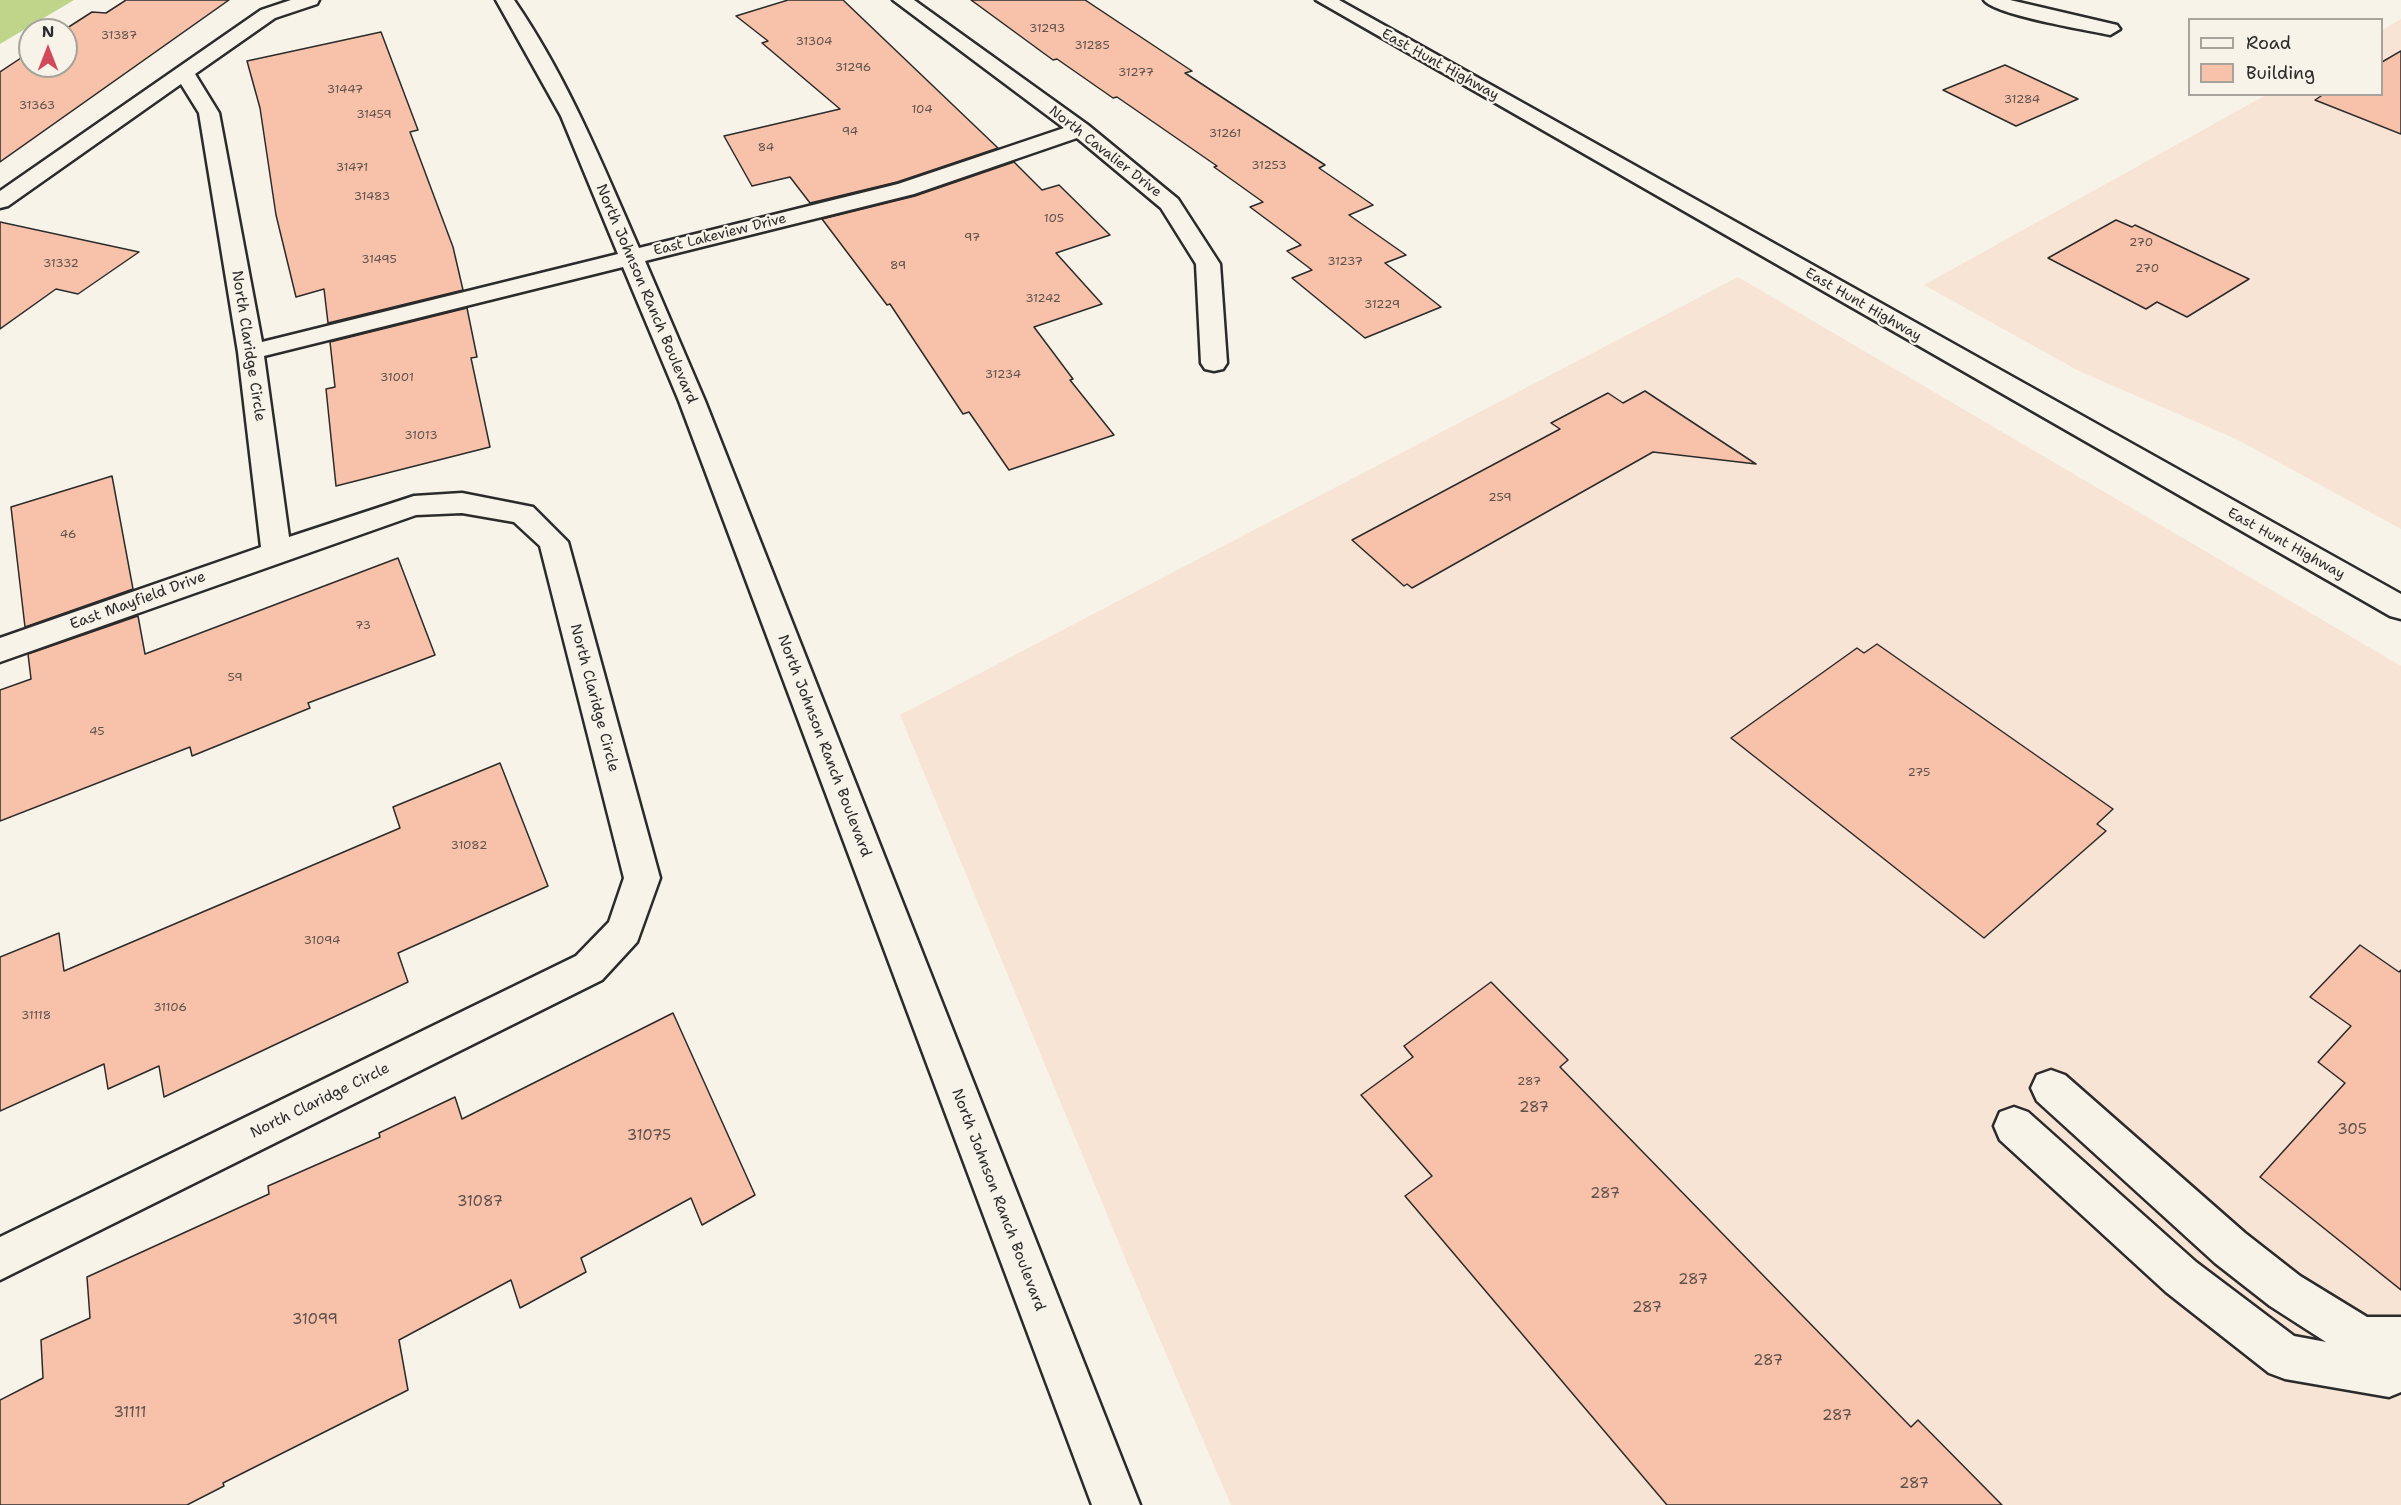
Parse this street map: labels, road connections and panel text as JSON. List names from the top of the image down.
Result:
{
  "streets": {
    "street": [
      "East Hunt Highway",
      "North Cavalier Drive",
      "East Lakeview Drive",
      "North Johnson Ranch Boulevard",
      "North Claridge Circle",
      "East Mayfield Drive"
    ]
  },
  "crossings": [
    ["North Cavalier Drive", "East Lakeview Drive"],
    ["East Lakeview Drive", "North Johnson Ranch Boulevard"],
    ["East Lakeview Drive", "North Claridge Circle"],
    ["North Claridge Circle", "East Mayfield Drive"]
  ],
  "house_numbers": [
    "31293",
    "31387",
    "31304",
    "31285",
    "31296",
    "31277",
    "31447",
    "31284",
    "31363",
    "104",
    "31459",
    "94",
    "31261",
    "84",
    "31253",
    "31471",
    "31483",
    "105",
    "97",
    "270",
    "31495",
    "31237",
    "31332",
    "89",
    "270",
    "31242",
    "31229",
    "31234",
    "31001",
    "31013",
    "259",
    "46",
    "73",
    "59",
    "45",
    "275",
    "31082",
    "31094",
    "31106",
    "31118",
    "287",
    "287",
    "305",
    "31075",
    "287",
    "31087",
    "287",
    "287",
    "31099",
    "287",
    "31111",
    "287",
    "287"
  ],
  "legend": ["Road", "Building"],
  "north": "top"
}
